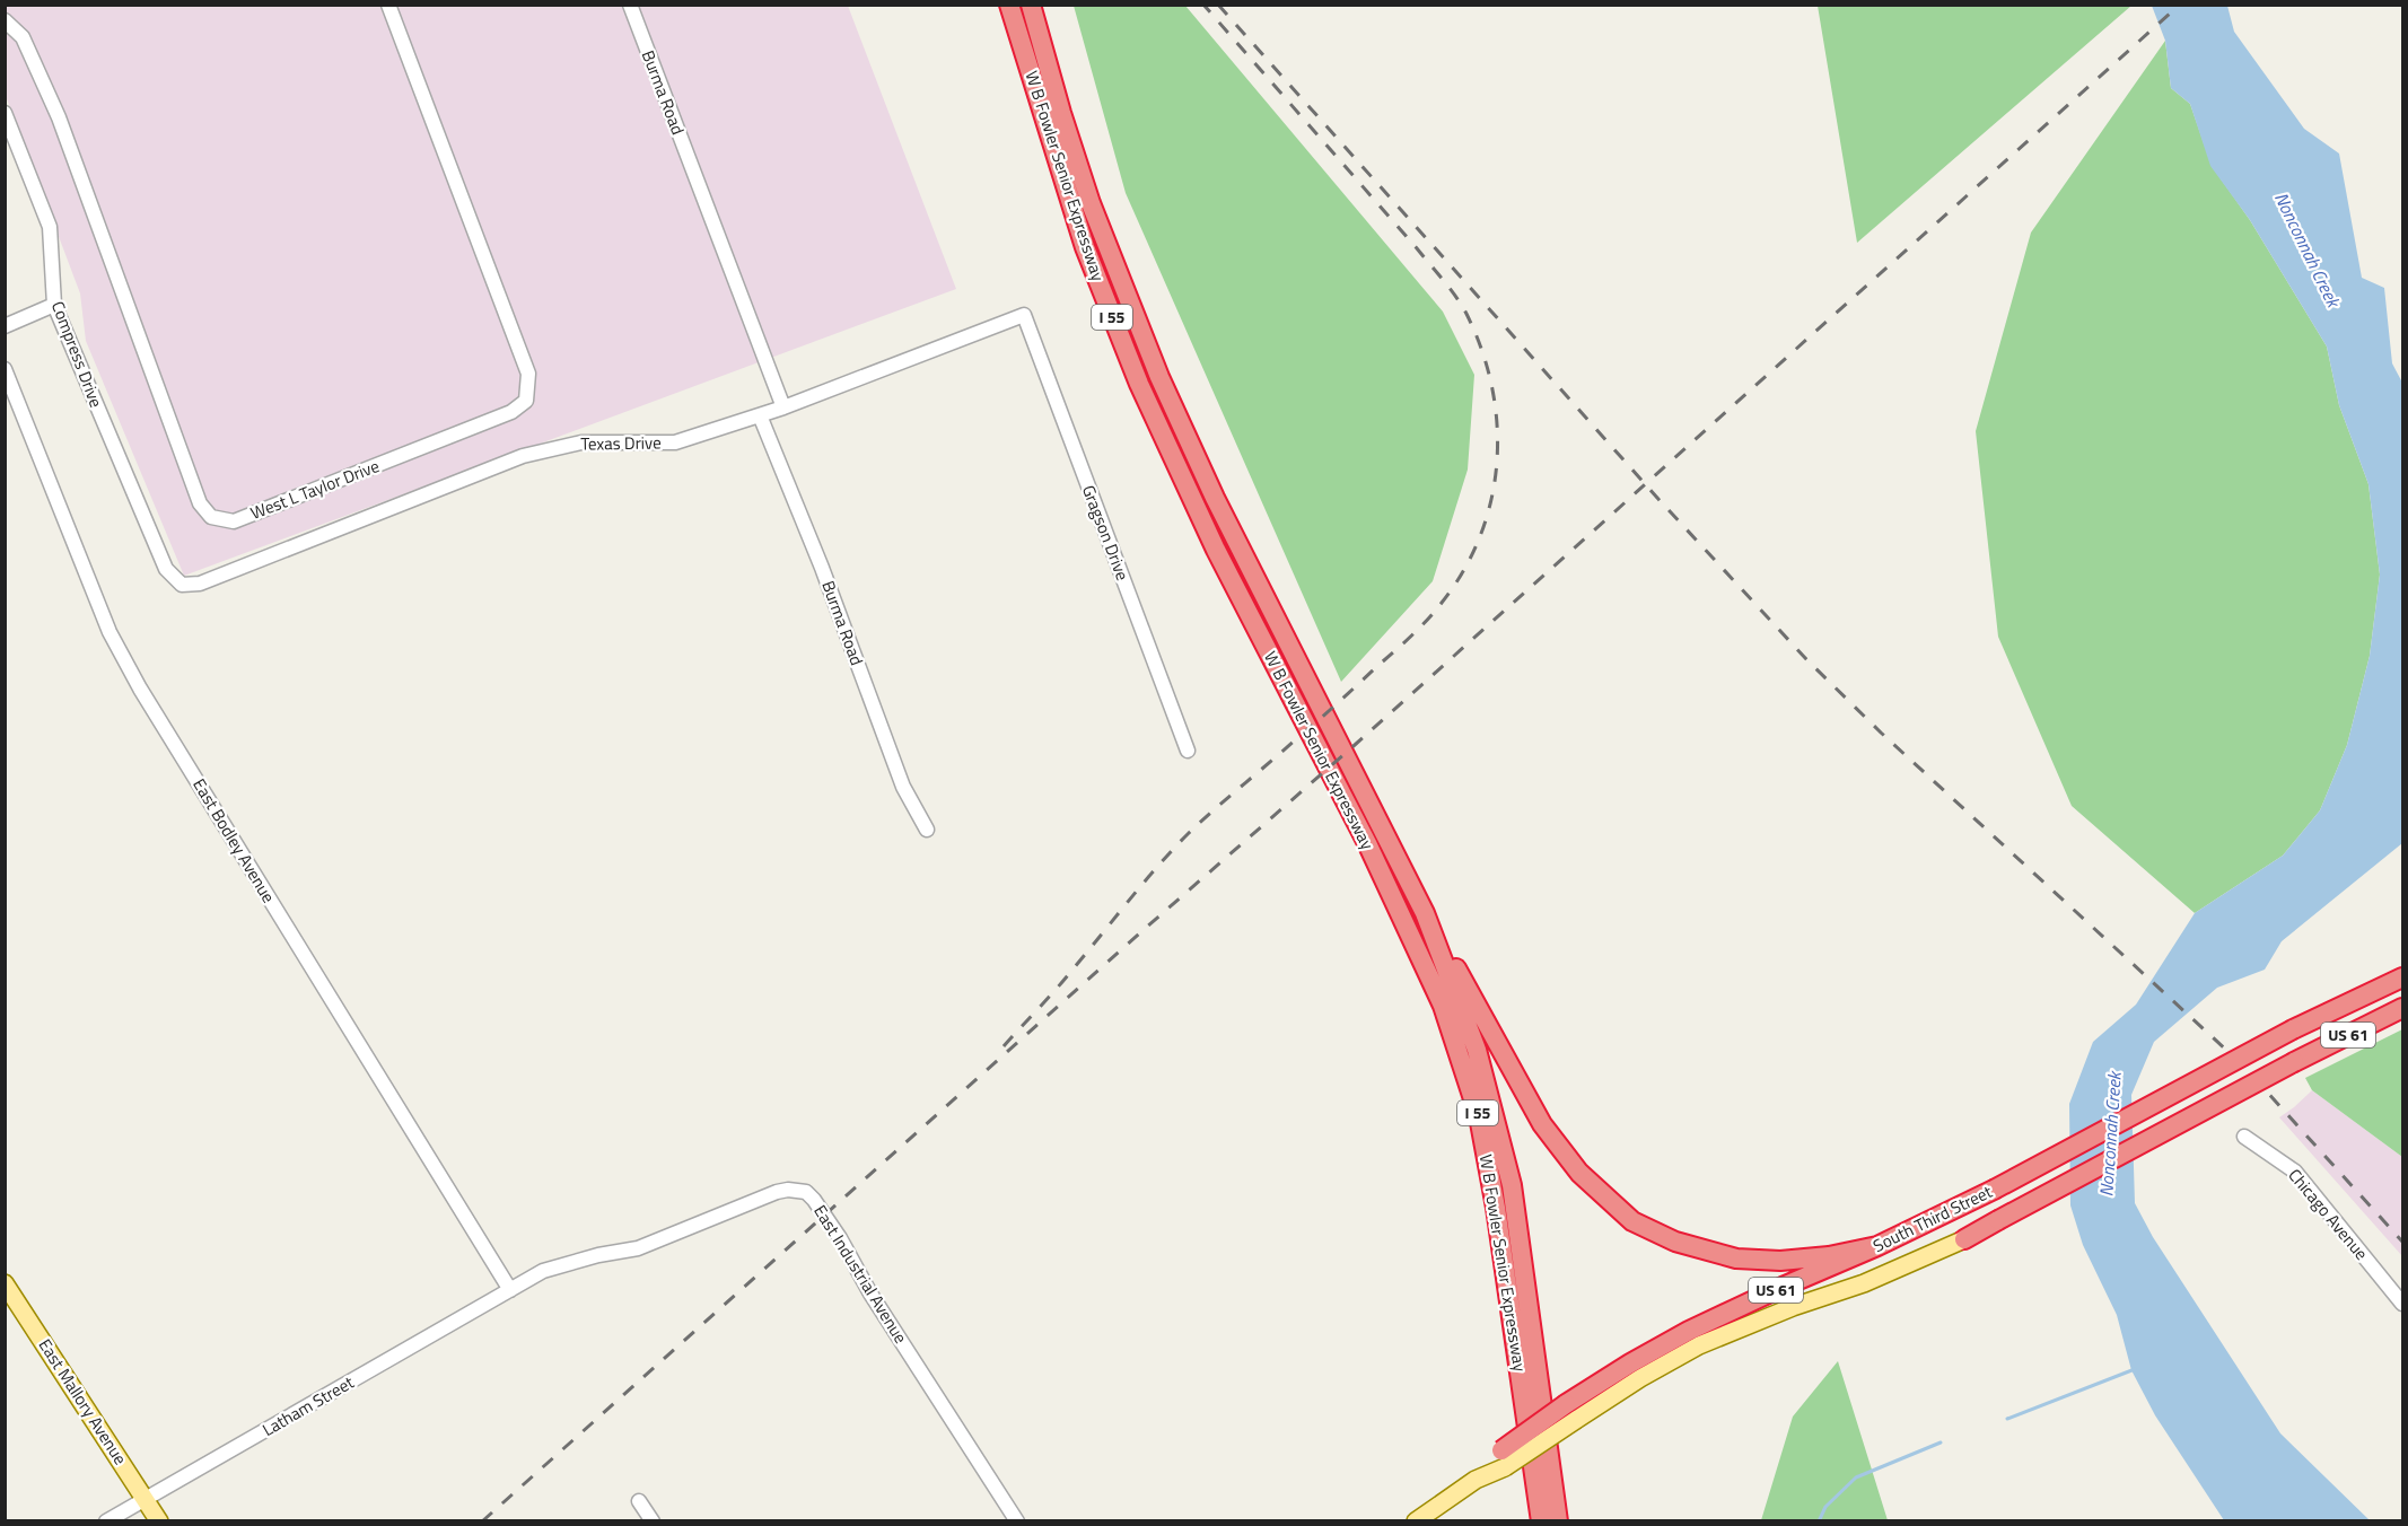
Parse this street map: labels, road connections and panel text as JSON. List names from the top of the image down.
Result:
{
  "streets": {
    "highway": [
      "W B Fowler Senior Expressway",
      "I 55",
      "US 61",
      "South Third Street"
    ],
    "main road": ["East Mallory Avenue"],
    "street": [
      "Burma Road",
      "Compress Drive",
      "Texas Drive",
      "West L Taylor Drive",
      "Gragson Drive",
      "East Bodley Avenue",
      "Chicago Avenue",
      "East Industrial Avenue",
      "Latham Street"
    ]
  },
  "crossings": [
    ["Burma Road", "Texas Drive"],
    ["Compress Drive", "Texas Drive"],
    ["Texas Drive", "Gragson Drive"],
    ["East Bodley Avenue", "East Industrial Avenue"],
    ["East Bodley Avenue", "Latham Street"],
    ["East Industrial Avenue", "Latham Street"],
    ["East Mallory Avenue", "Latham Street"]
  ],
  "water": ["Nonconnah Creek"]
}
